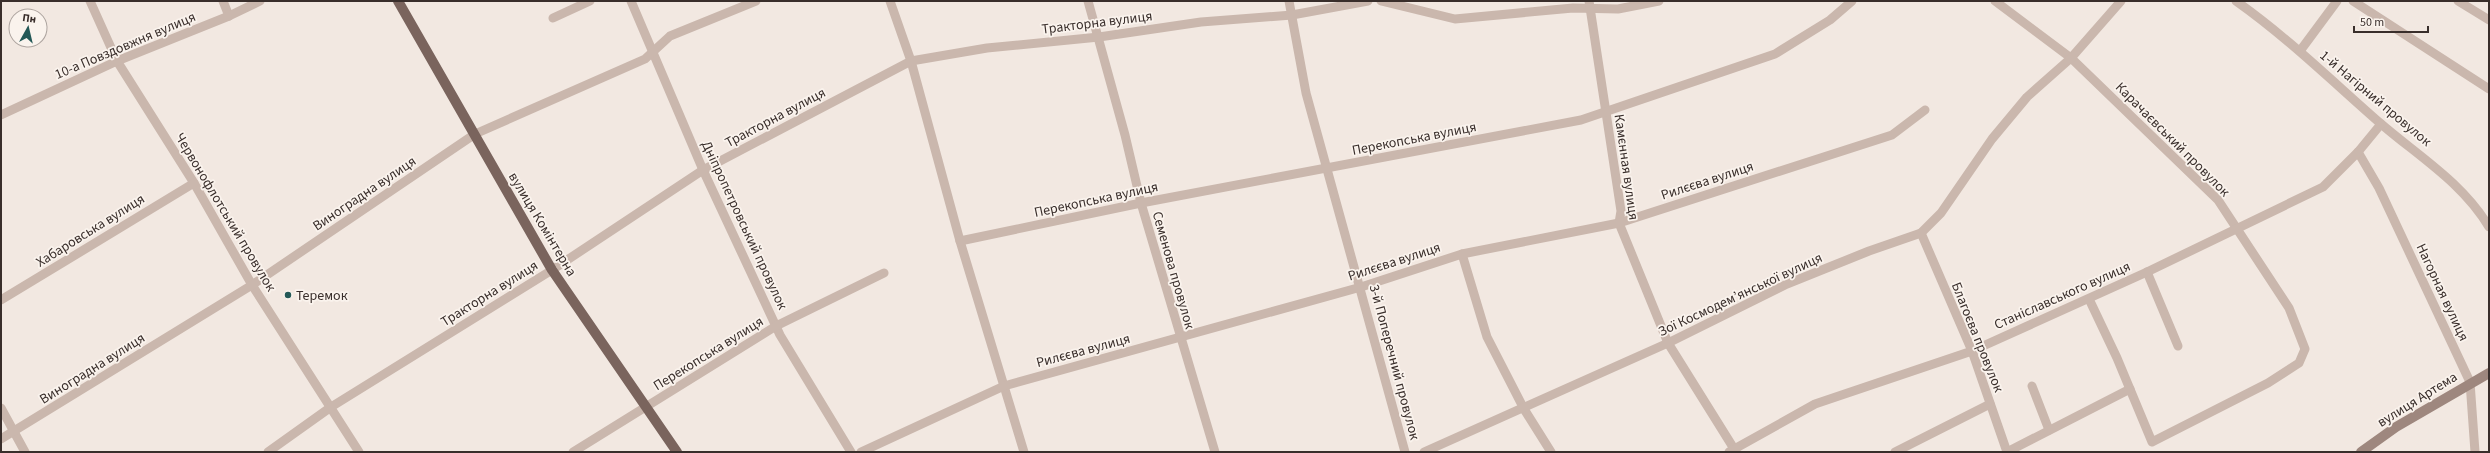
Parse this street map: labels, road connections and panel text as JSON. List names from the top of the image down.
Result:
{
  "streets": {
    "main road": ["вулиця Комінтерна"],
    "street": [
      "Тракторна вулиця",
      "10-а Повздовжня вулиця",
      "1-й Нагірний провулок",
      "Перекопська вулиця",
      "Карачаєвський провулок",
      "Камєнная вулиця",
      "Рилєєва вулиця",
      "Виноградна вулиця",
      "Червонофлотський провулок",
      "Дніпропетровський провулок",
      "Хабаровська вулиця",
      "Семенова провулок",
      "Нагорная вулиця",
      "Зої Космодем’янської вулиця",
      "Станіславського вулиця",
      "Благоєва провулок",
      "3-й Поперечний провулок",
      "вулиця Артема"
    ]
  },
  "crossings": [
    ["Тракторна вулиця", "Червонофлотський провулок"],
    ["Тракторна вулиця", "вулиця Комінтерна"],
    ["Тракторна вулиця", "Дніпропетровський провулок"],
    ["Тракторна вулиця", "Семенова провулок"],
    ["Тракторна вулиця", "3-й Поперечний провулок"],
    ["10-а Повздовжня вулиця", "Червонофлотський провулок"],
    ["1-й Нагірний провулок", "Станіславського вулиця"],
    ["Перекопська вулиця", "Камєнная вулиця"],
    ["Перекопська вулиця", "вулиця Комінтерна"],
    ["Перекопська вулиця", "Дніпропетровський провулок"],
    ["Перекопська вулиця", "Семенова провулок"],
    ["Перекопська вулиця", "3-й Поперечний провулок"],
    ["Карачаєвський провулок", "Зої Космодем’янської вулиця"],
    ["Карачаєвський провулок", "Станіславського вулиця"],
    ["Камєнная вулиця", "Рилєєва вулиця"],
    ["Камєнная вулиця", "Зої Космодем’янської вулиця"],
    ["Камєнная вулиця", "Станіславського вулиця"],
    ["Рилєєва вулиця", "Семенова провулок"],
    ["Рилєєва вулиця", "3-й Поперечний провулок"],
    ["Виноградна вулиця", "Червонофлотський провулок"],
    ["Виноградна вулиця", "вулиця Комінтерна"],
    ["Виноградна вулиця", "Дніпропетровський провулок"],
    ["Червонофлотський провулок", "Хабаровська вулиця"],
    ["Нагорная вулиця", "Станіславського вулиця"],
    ["Нагорная вулиця", "вулиця Артема"],
    ["Зої Космодем’янської вулиця", "Благоєва провулок"],
    ["Станіславського вулиця", "Благоєва провулок"]
  ],
  "places": ["Теремок"],
  "scale_bar": "50 m",
  "north": "top"
}
